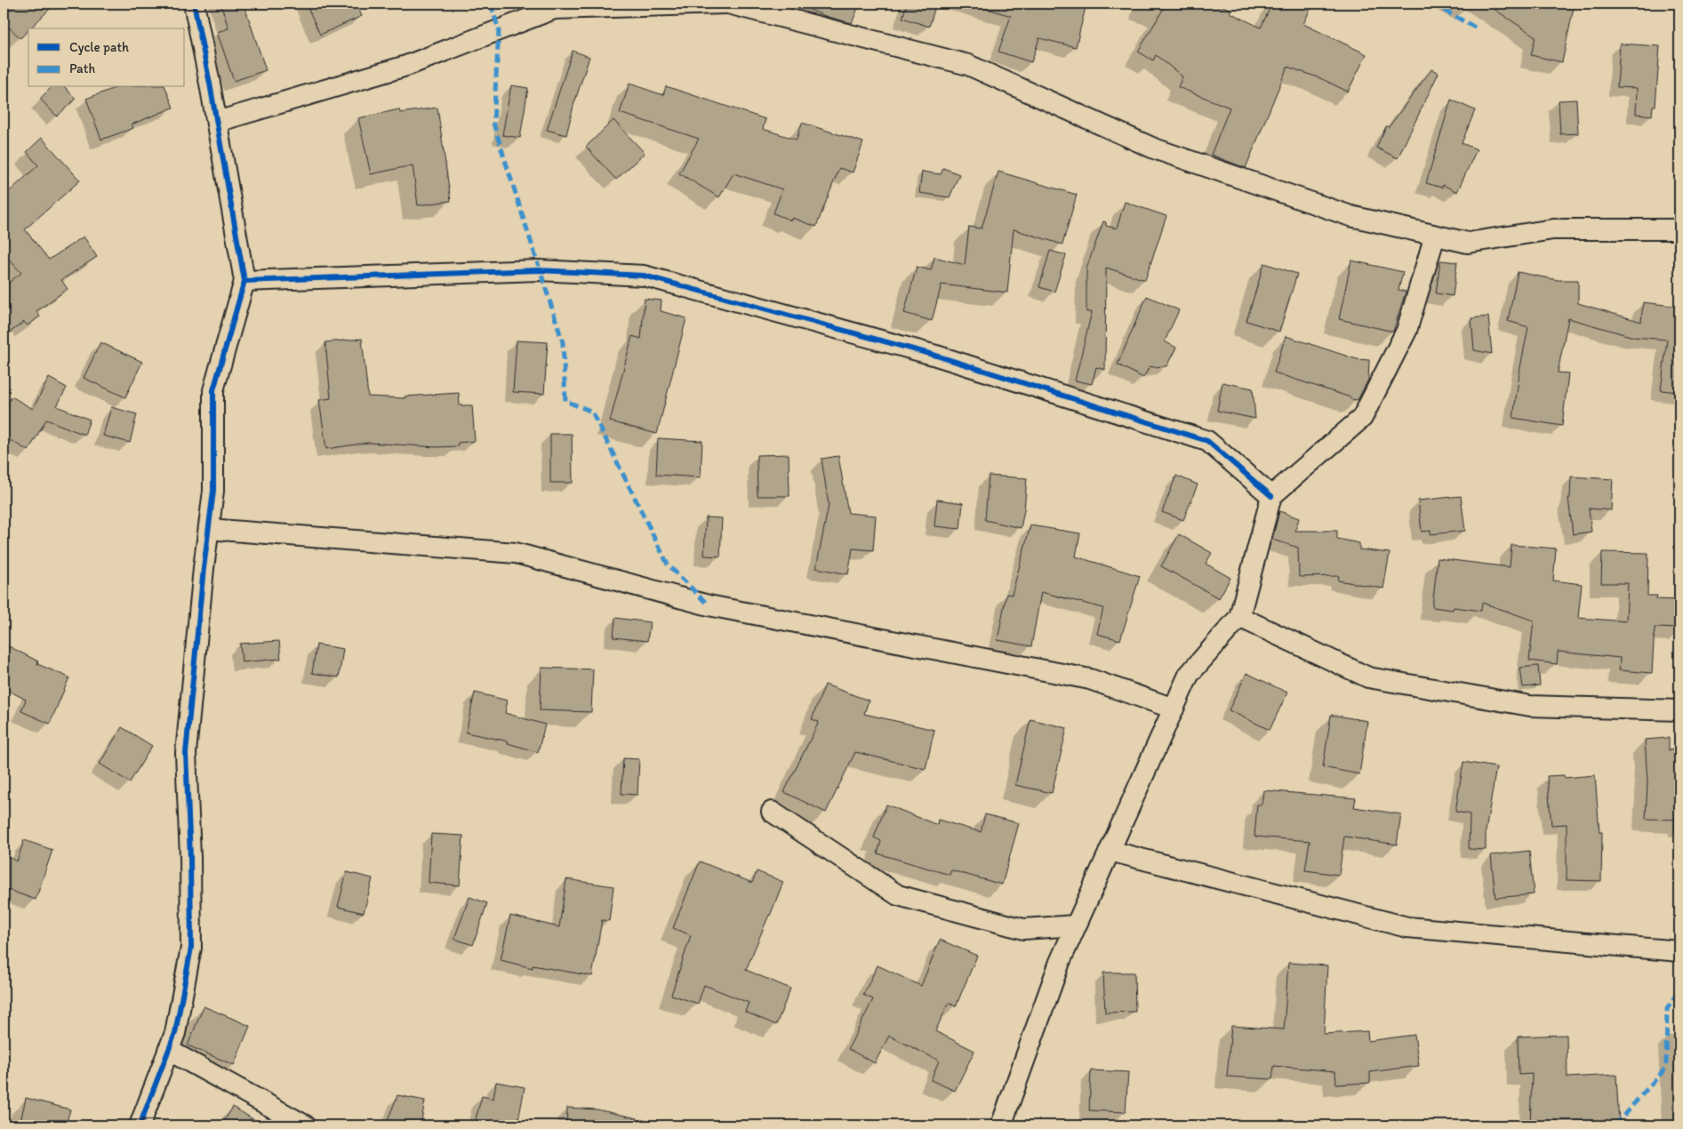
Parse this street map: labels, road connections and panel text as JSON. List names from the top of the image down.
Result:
{
  "legend": ["Cycle path", "Path"]
}
